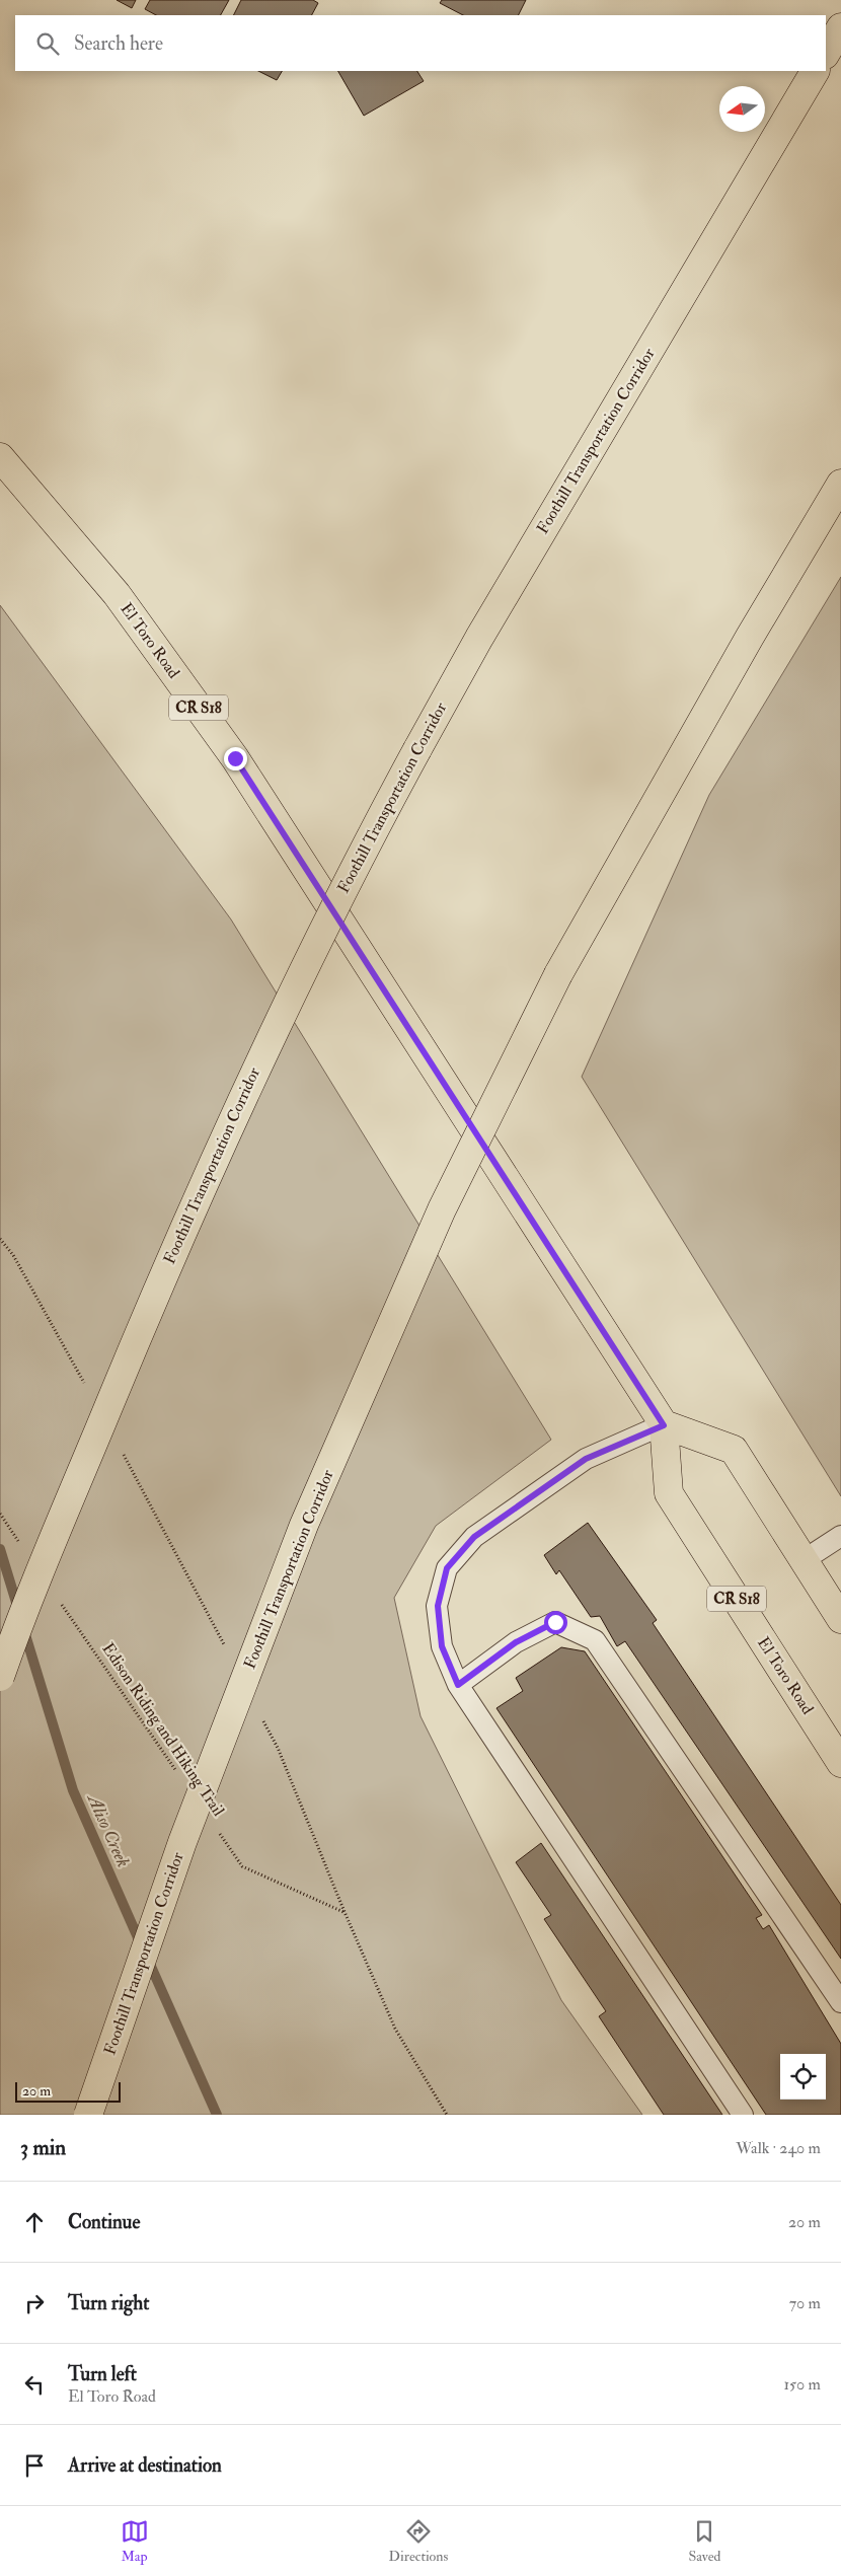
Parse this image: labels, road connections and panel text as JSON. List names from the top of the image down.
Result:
{
  "streets": {
    "main road": ["Foothill Transportation Corridor", "El Toro Road", "CR S18"],
    "path": ["Edison Riding and Hiking Trail"]
  },
  "water": ["Aliso Creek"],
  "scale_bar": "20 m",
  "north": "left",
  "page": {
    "search": "Search here",
    "scale": "20 m",
    "heading": ["3 min", "Walk · 240 m"],
    "list": [
      ["Continue", "20 m"],
      ["Turn right", "70 m"],
      ["Turn left", "El Toro Road", "150 m"],
      "Arrive at destination"
    ],
    "nav": ["Map", "Directions", "Saved"]
  }
}
